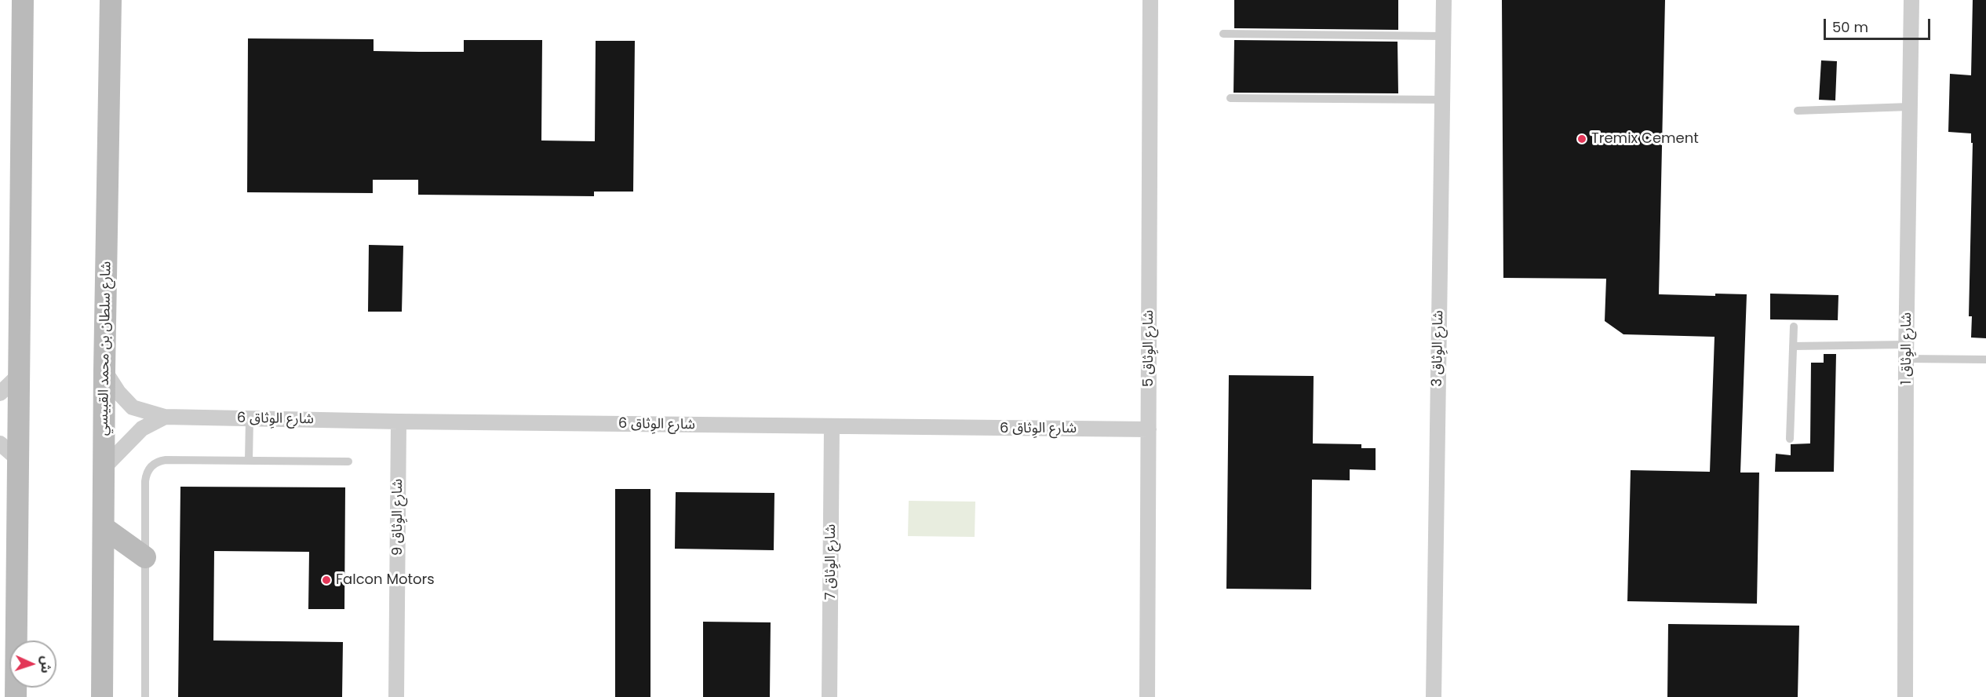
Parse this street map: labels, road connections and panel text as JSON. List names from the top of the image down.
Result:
{
  "streets": {
    "main road": ["شارع سلطان بن محمد القبيسي"],
    "street": [
      "شارع الوِثاق 5",
      "شارع الوِثاق 3",
      "شارع الوِثاق 1",
      "شارع الوِثاق 6",
      "شارع الوِثاق 9",
      "شارع الوِثاق 7"
    ]
  },
  "crossings": [
    ["شارع سلطان بن محمد القبيسي", "شارع الوِثاق 6"],
    ["شارع الوِثاق 5", "شارع الوِثاق 6"],
    ["شارع الوِثاق 6", "شارع الوِثاق 9"],
    ["شارع الوِثاق 6", "شارع الوِثاق 7"]
  ],
  "places": ["Tremix Cement", "Falcon Motors"],
  "scale_bar": "50 m",
  "north": "right"
}
